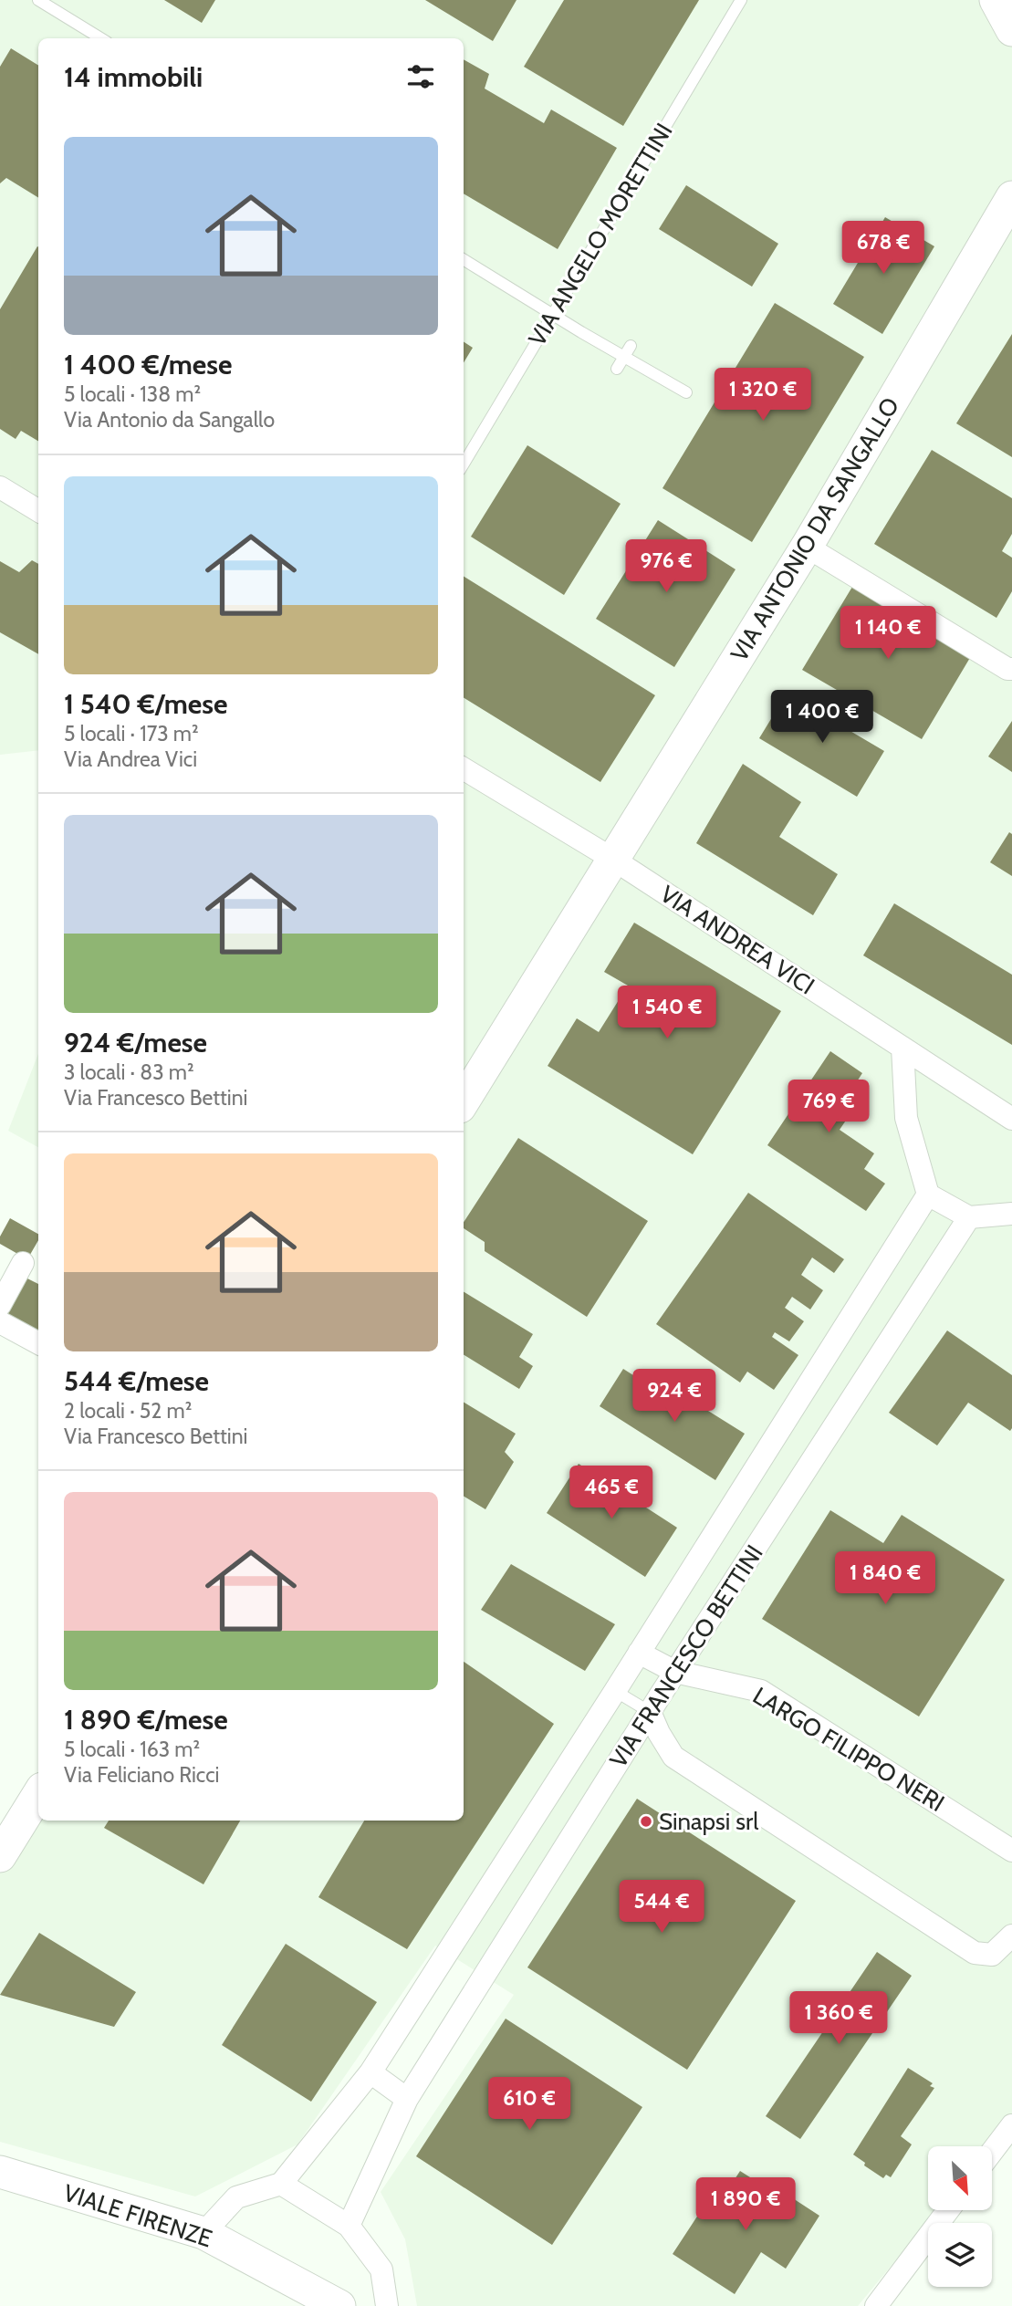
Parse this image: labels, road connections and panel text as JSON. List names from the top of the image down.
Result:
{
  "streets": {
    "street": [
      "VIA ANTONIO DA SANGALLO",
      "VIA ANDREA VICI",
      "VIA FRANCESCO BETTINI",
      "LARGO FILIPPO NERI",
      "VIALE FIRENZE"
    ],
    "lane": ["VIA ANGELO MORETTINI"]
  },
  "crossings": [
    ["VIA ANTONIO DA SANGALLO", "VIA ANDREA VICI"],
    ["VIA FRANCESCO BETTINI", "LARGO FILIPPO NERI"]
  ],
  "places": ["Sinapsi srl"],
  "north": "bottom right",
  "page": {
    "heading": "14 immobili",
    "list": [
      {
        "name": "1 400 €/mese",
        "note": "5 locali · 138 m² · Via Antonio da Sangallo"
      },
      {
        "name": "1 540 €/mese",
        "note": "5 locali · 173 m² · Via Andrea Vici"
      },
      {
        "name": "924 €/mese",
        "note": "3 locali · 83 m² · Via Francesco Bettini"
      },
      {
        "name": "544 €/mese",
        "note": "2 locali · 52 m² · Via Francesco Bettini"
      },
      {
        "name": "1 890 €/mese",
        "note": "5 locali · 163 m² · Via Feliciano Ricci"
      }
    ],
    "price": [
      "678 €",
      "1 320 €",
      "976 €",
      "1 140 €",
      "1 400 €",
      "1 540 €",
      "769 €",
      "924 €",
      "465 €",
      "1 840 €",
      "544 €",
      "1 360 €",
      "610 €",
      "1 890 €"
    ]
  }
}
